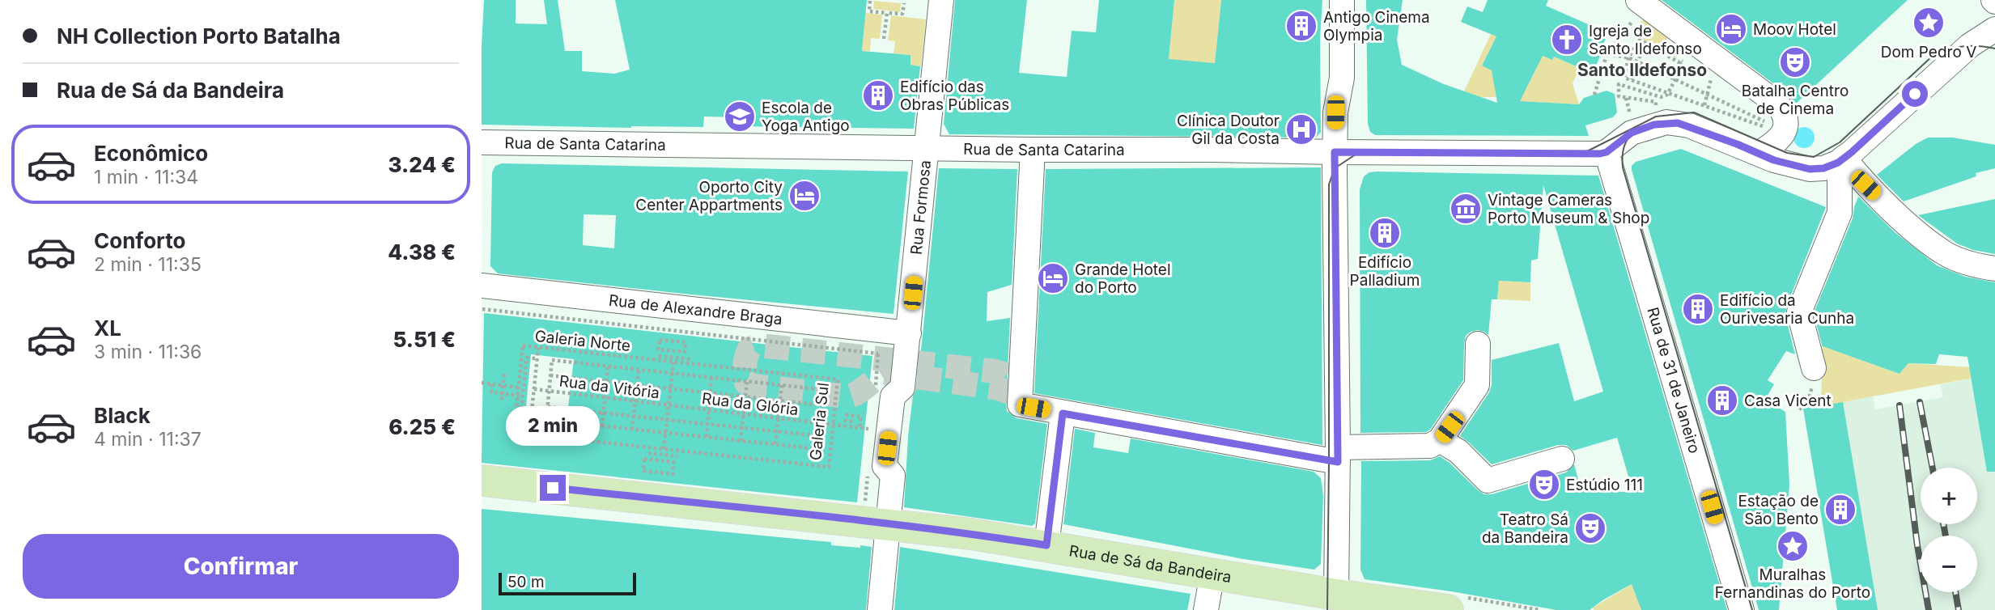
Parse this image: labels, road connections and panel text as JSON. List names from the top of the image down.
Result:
{
  "streets": {
    "main road": ["Rua de Sá da Bandeira"],
    "street": [
      "Rua de Santa Catarina",
      "Rua Formosa",
      "Rua de Alexandre Braga",
      "Rua de 31 de Janeiro"
    ],
    "path": [
      "Galeria Norte",
      "Rua da Vitória",
      "Rua da Glória",
      "Galeria Sul"
    ]
  },
  "crossings": [
    ["Rua de Santa Catarina", "Rua Formosa"],
    ["Rua de Santa Catarina", "Rua de 31 de Janeiro"],
    ["Rua Formosa", "Rua de Alexandre Braga"],
    ["Rua Formosa", "Rua de Sá da Bandeira"],
    ["Galeria Norte", "Galeria Sul"],
    ["Rua da Vitória", "Rua da Glória"]
  ],
  "districts": ["Santo Ildefonso"],
  "places": {
    "place": ["Dom Pedro V", "Muralhas Fernandinas do Porto"],
    "building": [
      "Antigo Cinema Olympia",
      "Edifício das Obras Públicas",
      "Edifício Palladium",
      "Edifício da Ourivesaria Cunha",
      "Casa Vicent",
      "Estação de São Bento"
    ],
    "hotel": ["Moov Hotel", "Oporto City Center Appartments", "Grande Hotel do Porto"],
    "church": ["Igreja de Santo Ildefonso"],
    "theatre": ["Batalha Centro de Cinema", "Estúdio 111", "Teatro Sá da Bandeira"],
    "school or university": ["Escola de Yoga Antigo"],
    "hospital": ["Clínica Doutor Gil da Costa"],
    "museum": ["Vintage Cameras Porto Museum & Shop"]
  },
  "scale_bar": "50 m",
  "page": {
    "banner": ["NH Collection Porto Batalha", "Rua de Sá da Bandeira"],
    "list": [
      {
        "name": "Econômico",
        "note": "1 min · 11:34",
        "value": "3.24 €"
      },
      {
        "name": "Conforto",
        "note": "2 min · 11:35",
        "value": "4.38 €"
      },
      {
        "name": "XL",
        "note": "3 min · 11:36",
        "value": "5.51 €"
      },
      {
        "name": "Black",
        "note": "4 min · 11:37",
        "value": "6.25 €"
      }
    ],
    "bubble": "2 min",
    "map_buttons": ["+", "−"],
    "buttons": "Confirmar",
    "scale": "50 m"
  }
}
